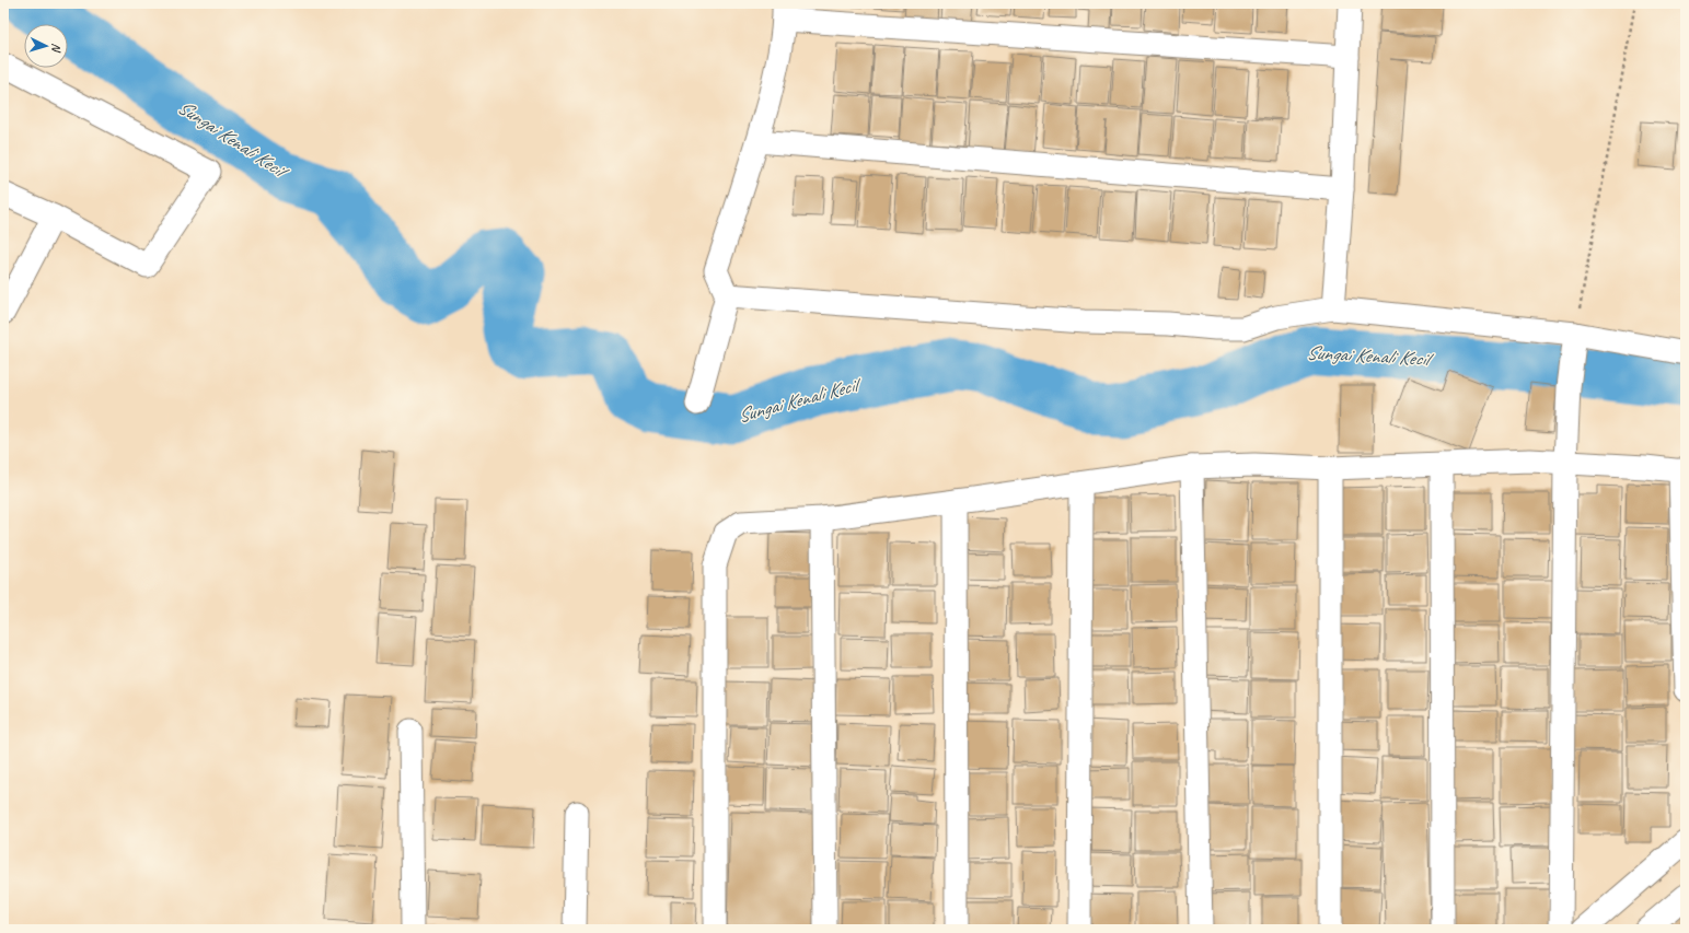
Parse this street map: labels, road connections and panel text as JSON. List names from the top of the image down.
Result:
{
  "water": ["Sungai Kenali Kecil"],
  "north": "right"
}
